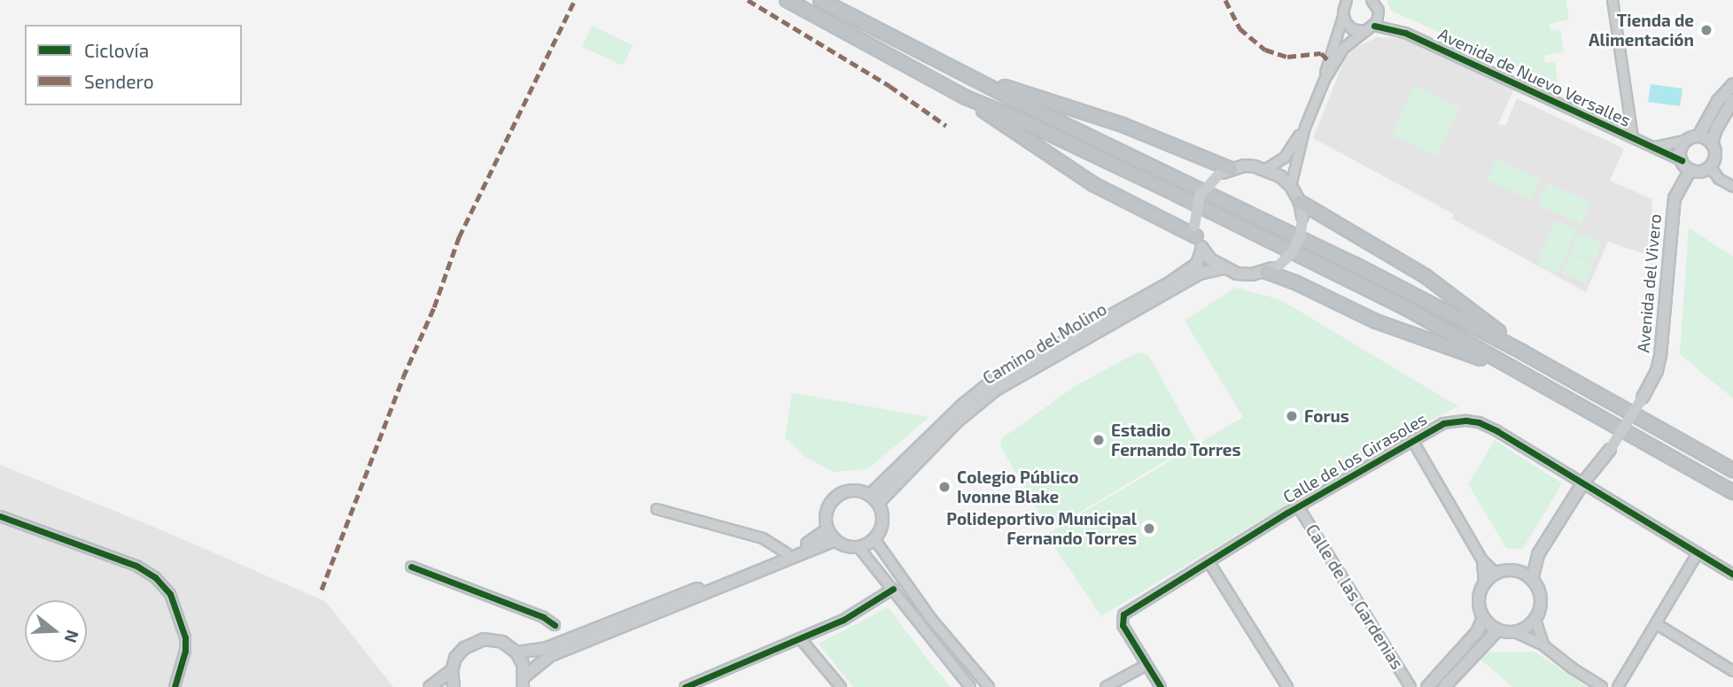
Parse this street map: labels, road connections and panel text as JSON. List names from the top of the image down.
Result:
{
  "streets": {
    "main road": ["Avenida del Vivero", "Camino del Molino"],
    "street": ["Avenida de Nuevo Versalles", "Calle de los Girasoles", "Calle de las Gardenias"]
  },
  "crossings": [
    ["Avenida de Nuevo Versalles", "Avenida del Vivero"],
    ["Avenida del Vivero", "Calle de los Girasoles"],
    ["Calle de los Girasoles", "Calle de las Gardenias"]
  ],
  "places": [
    "Tienda de Alimentación",
    "Forus",
    "Estadio Fernando Torres",
    "Colegio Público Ivonne Blake",
    "Polideportivo Municipal Fernando Torres"
  ],
  "legend": ["Ciclovía", "Sendero"],
  "north": "right"
}
